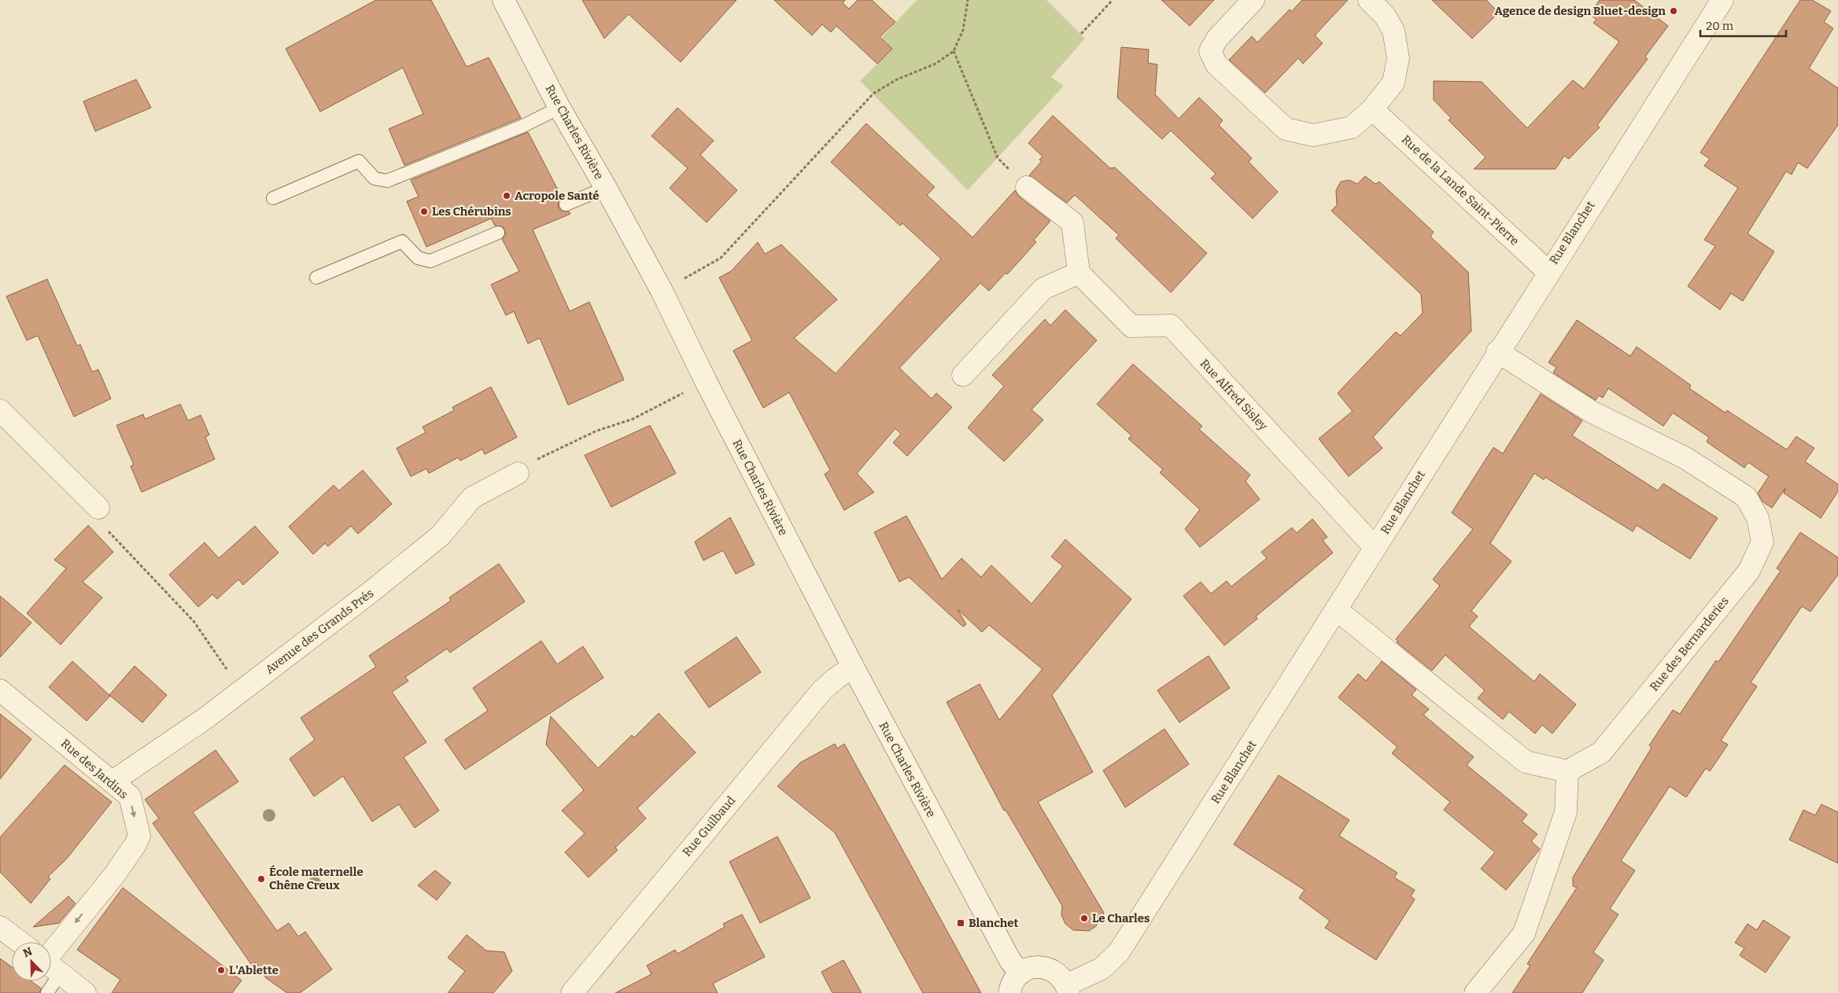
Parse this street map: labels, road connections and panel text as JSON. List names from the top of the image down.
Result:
{
  "streets": {
    "street": [
      "Rue Charles Rivière",
      "Rue de la Lande Saint-Pierre",
      "Rue Blanchet",
      "Rue Alfred Sisley",
      "Avenue des Grands Prés",
      "Rue des Bernarderies",
      "Rue des Jardins",
      "Rue Guilbaud"
    ]
  },
  "crossings": [
    ["Rue Charles Rivière", "Rue Guilbaud"],
    ["Rue de la Lande Saint-Pierre", "Rue Blanchet"],
    ["Rue Blanchet", "Rue Alfred Sisley"],
    ["Rue Blanchet", "Rue des Bernarderies"],
    ["Avenue des Grands Prés", "Rue des Jardins"]
  ],
  "one_way": ["Rue des Jardins"],
  "places": {
    "other": [
      "Agence de design Bluet-design",
      "Acropole Santé",
      "Les Chérubins",
      "École maternelle Chêne Creux",
      "Le Charles",
      "L'Ablette"
    ],
    "transit": ["Blanchet"]
  },
  "scale_bar": "20 m",
  "north": "top left"
}
